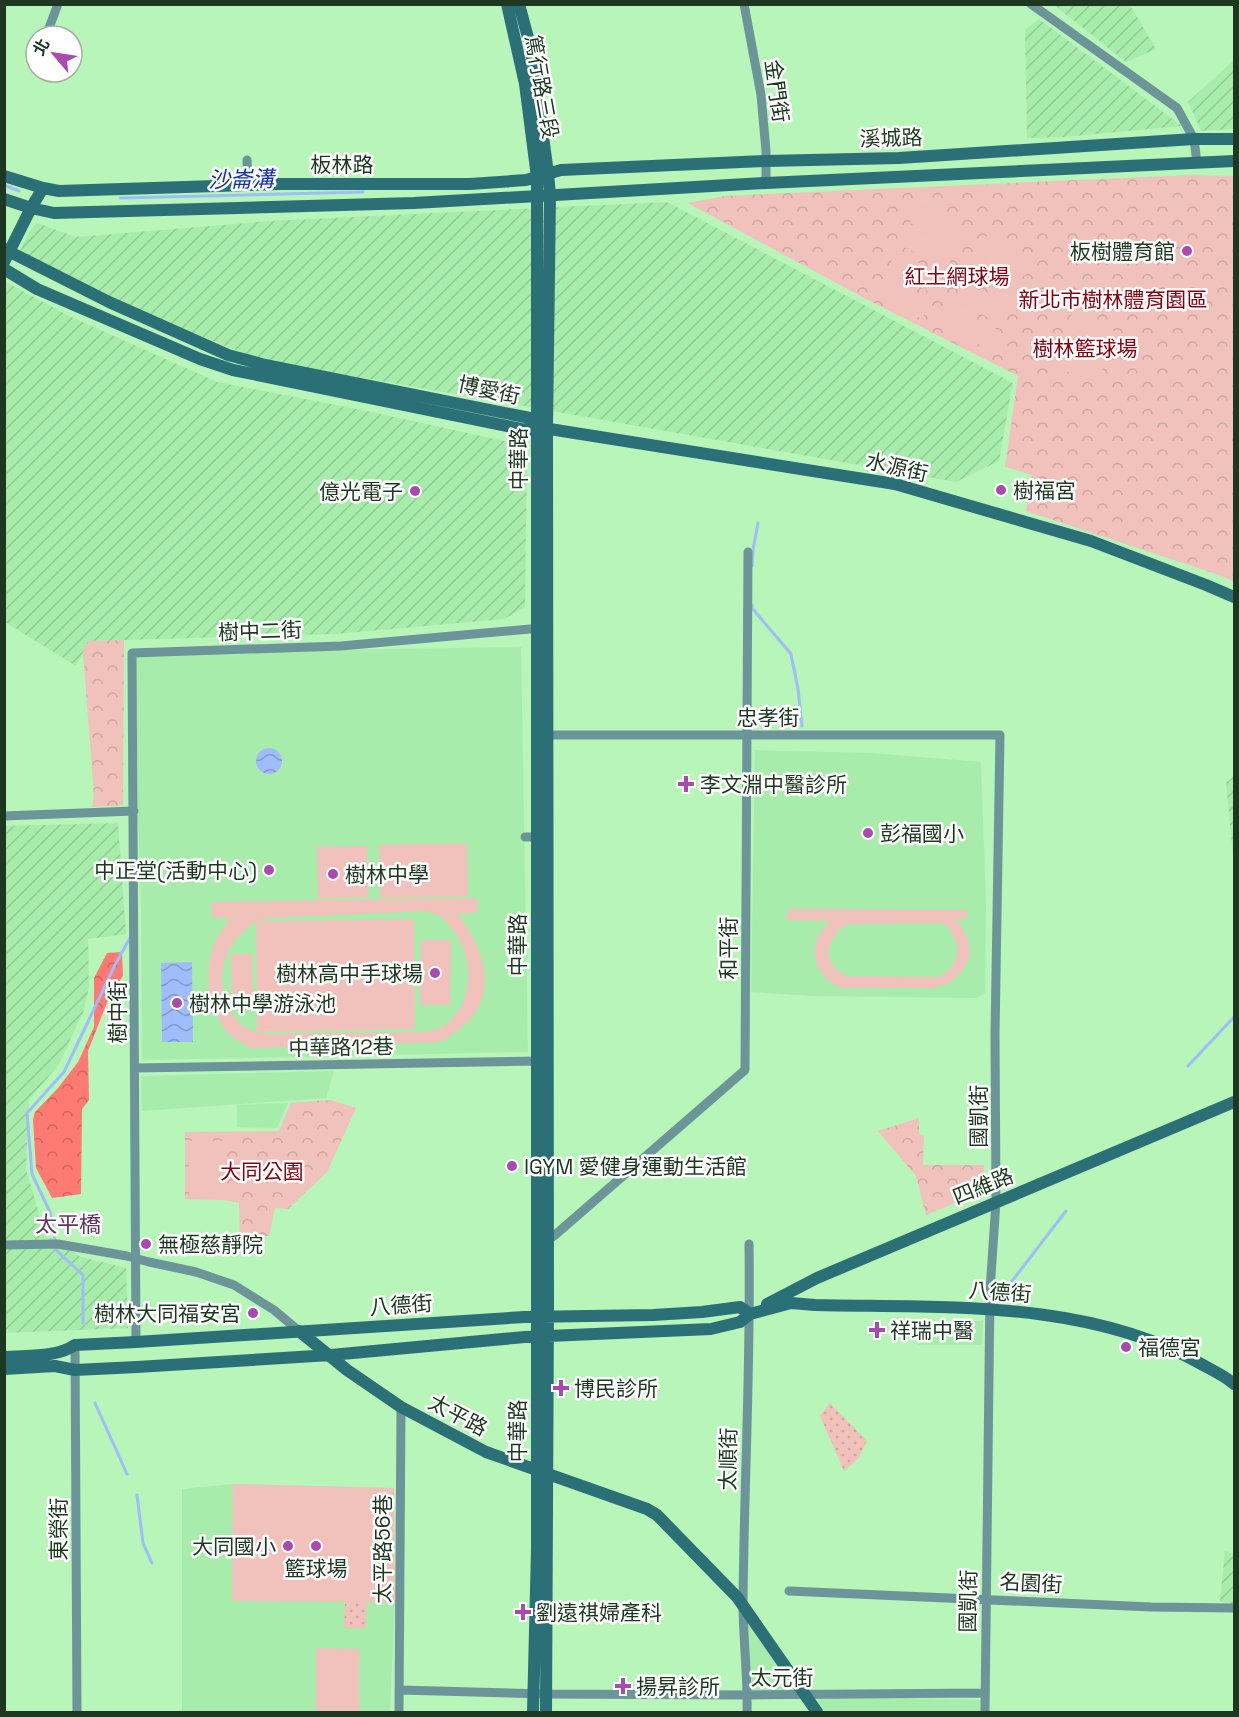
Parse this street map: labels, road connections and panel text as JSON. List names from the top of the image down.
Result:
{
  "streets": {
    "street": [
      "篤行路三段",
      "金門街",
      "溪城路",
      "板林路",
      "博愛街",
      "中華路",
      "水源街",
      "樹中二街",
      "忠孝街",
      "和平街",
      "樹中街",
      "中華路12巷",
      "國凱街",
      "四維路",
      "八德街",
      "太平路",
      "太順街",
      "東榮街",
      "太平路56巷",
      "名園街",
      "太元街"
    ]
  },
  "crossings": [
    ["篤行路三段", "溪城路"],
    ["篤行路三段", "板林路"],
    ["篤行路三段", "中華路"],
    ["金門街", "溪城路"],
    ["溪城路", "板林路"],
    ["溪城路", "中華路"],
    ["板林路", "中華路"],
    ["博愛街", "中華路"],
    ["博愛街", "水源街"],
    ["中華路", "水源街"],
    ["中華路", "樹中二街"],
    ["中華路", "忠孝街"],
    ["中華路", "和平街"],
    ["中華路", "中華路12巷"],
    ["中華路", "八德街"],
    ["中華路", "太平路"],
    ["中華路", "太元街"],
    ["樹中二街", "樹中街"],
    ["忠孝街", "和平街"],
    ["忠孝街", "國凱街"],
    ["樹中街", "中華路12巷"],
    ["樹中街", "八德街"],
    ["樹中街", "太平路"],
    ["國凱街", "四維路"],
    ["國凱街", "八德街"],
    ["國凱街", "名園街"],
    ["國凱街", "太元街"],
    ["四維路", "八德街"],
    ["四維路", "太順街"],
    ["八德街", "太平路"],
    ["八德街", "太順街"],
    ["八德街", "東榮街"],
    ["太平路", "太順街"],
    ["太平路", "太平路56巷"],
    ["太平路", "太元街"],
    ["太順街", "太元街"],
    ["太平路56巷", "太元街"]
  ],
  "districts": ["太平橋"],
  "water": ["沙崙溝"],
  "parks": [
    "紅土網球場",
    "新北市樹林體育園區",
    "樹林籃球場",
    "大同公園"
  ],
  "places": {
    "other": [
      "板樹體育館",
      "樹福宮",
      "億光電子",
      "彭福國小",
      "中正堂(活動中心)",
      "樹林中學",
      "樹林高中手球場",
      "樹林中學游泳池",
      "IGYM 愛健身運動生活館",
      "無極慈靜院",
      "樹林大同福安宮",
      "福德宮",
      "大同國小",
      "籃球場"
    ],
    "health": [
      "李文淵中醫診所",
      "祥瑞中醫",
      "博民診所",
      "劉遠祺婦產科",
      "揚昇診所"
    ]
  },
  "north": "top left"
}
